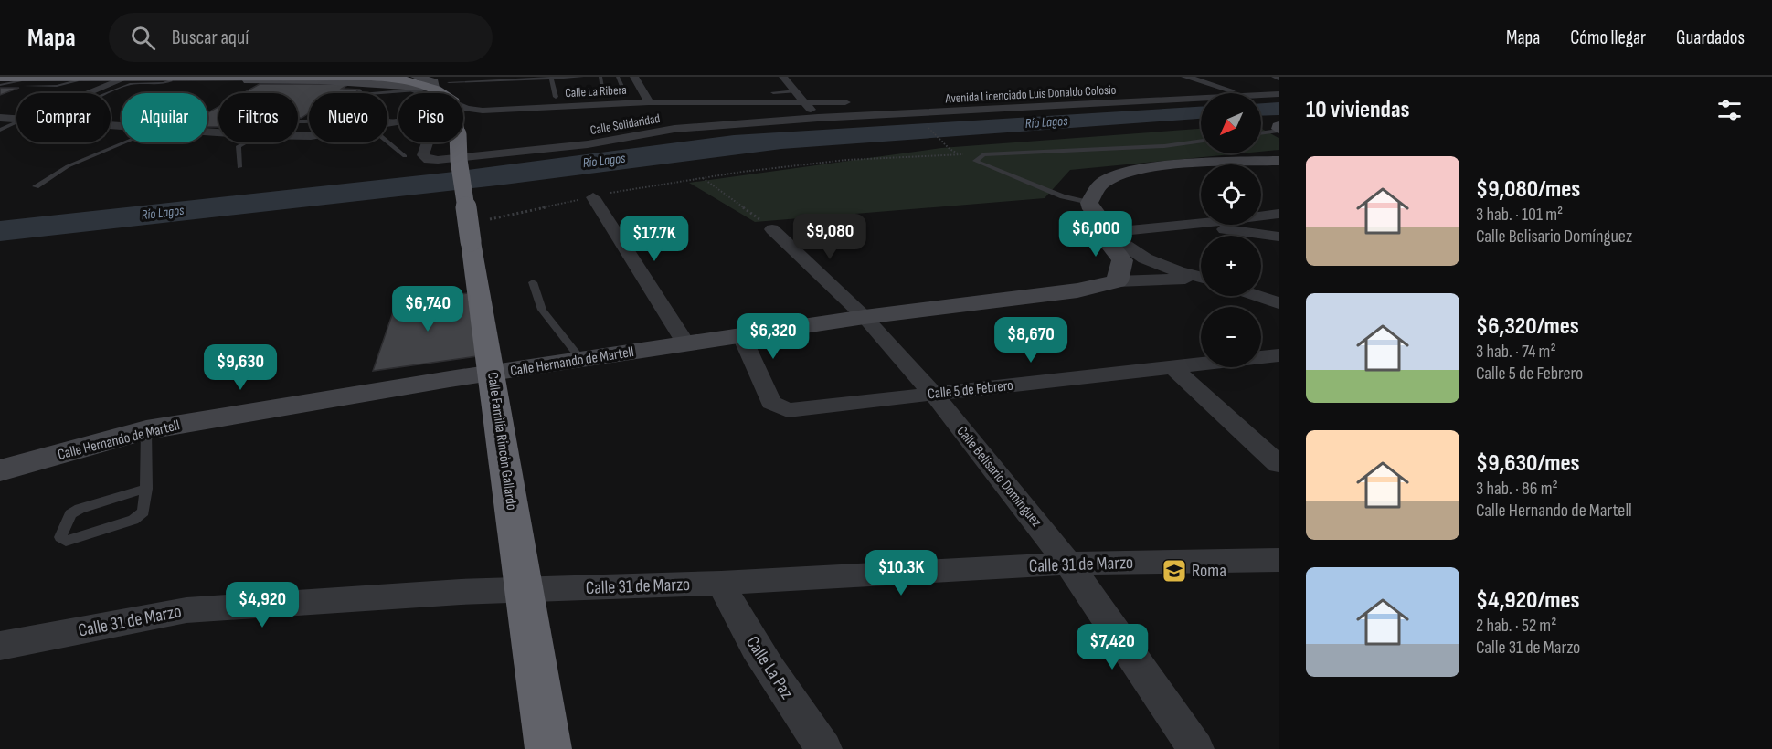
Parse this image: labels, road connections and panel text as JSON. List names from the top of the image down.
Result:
{
  "streets": {
    "highway": ["Calle Familia Rincón Gallardo"],
    "street": [
      "Calle La Ribera",
      "Avenida Licenciado Luis Donaldo Colosio",
      "Calle Solidaridad",
      "Calle Hernando de Martell",
      "Calle 5 de Febrero",
      "Calle Belisario Domínguez",
      "Calle 31 de Marzo",
      "Calle La Paz"
    ]
  },
  "crossings": [
    ["Avenida Licenciado Luis Donaldo Colosio", "Calle Solidaridad"],
    ["Calle Hernando de Martell", "Calle 5 de Febrero"],
    ["Calle Hernando de Martell", "Calle Familia Rincón Gallardo"],
    ["Calle Hernando de Martell", "Calle Belisario Domínguez"],
    ["Calle 5 de Febrero", "Calle Belisario Domínguez"],
    ["Calle Familia Rincón Gallardo", "Calle 31 de Marzo"],
    ["Calle Belisario Domínguez", "Calle 31 de Marzo"],
    ["Calle 31 de Marzo", "Calle La Paz"]
  ],
  "water": ["Río Lagos"],
  "places": {
    "school or university": ["Roma"]
  },
  "north": "bottom left",
  "page": {
    "header": "Mapa",
    "search": "Buscar aquí",
    "nav": ["Mapa", "Cómo llegar", "Guardados"],
    "heading": "10 viviendas",
    "map_buttons": ["+", "−"],
    "chip": [
      "Comprar",
      "Alquilar",
      "Filtros",
      "Nuevo",
      "Piso"
    ],
    "list": [
      {
        "name": "$9,080/mes",
        "note": "3 hab. · 101 m² · Calle Belisario Domínguez"
      },
      {
        "name": "$6,320/mes",
        "note": "3 hab. · 74 m² · Calle 5 de Febrero"
      },
      {
        "name": "$9,630/mes",
        "note": "3 hab. · 86 m² · Calle Hernando de Martell"
      },
      {
        "name": "$4,920/mes",
        "note": "2 hab. · 52 m² · Calle 31 de Marzo"
      }
    ],
    "price": [
      "$6,000",
      "$9,080",
      "$17.7K",
      "$6,740",
      "$6,320",
      "$8,670",
      "$9,630",
      "$10.3K",
      "$4,920",
      "$7,420"
    ]
  }
}
